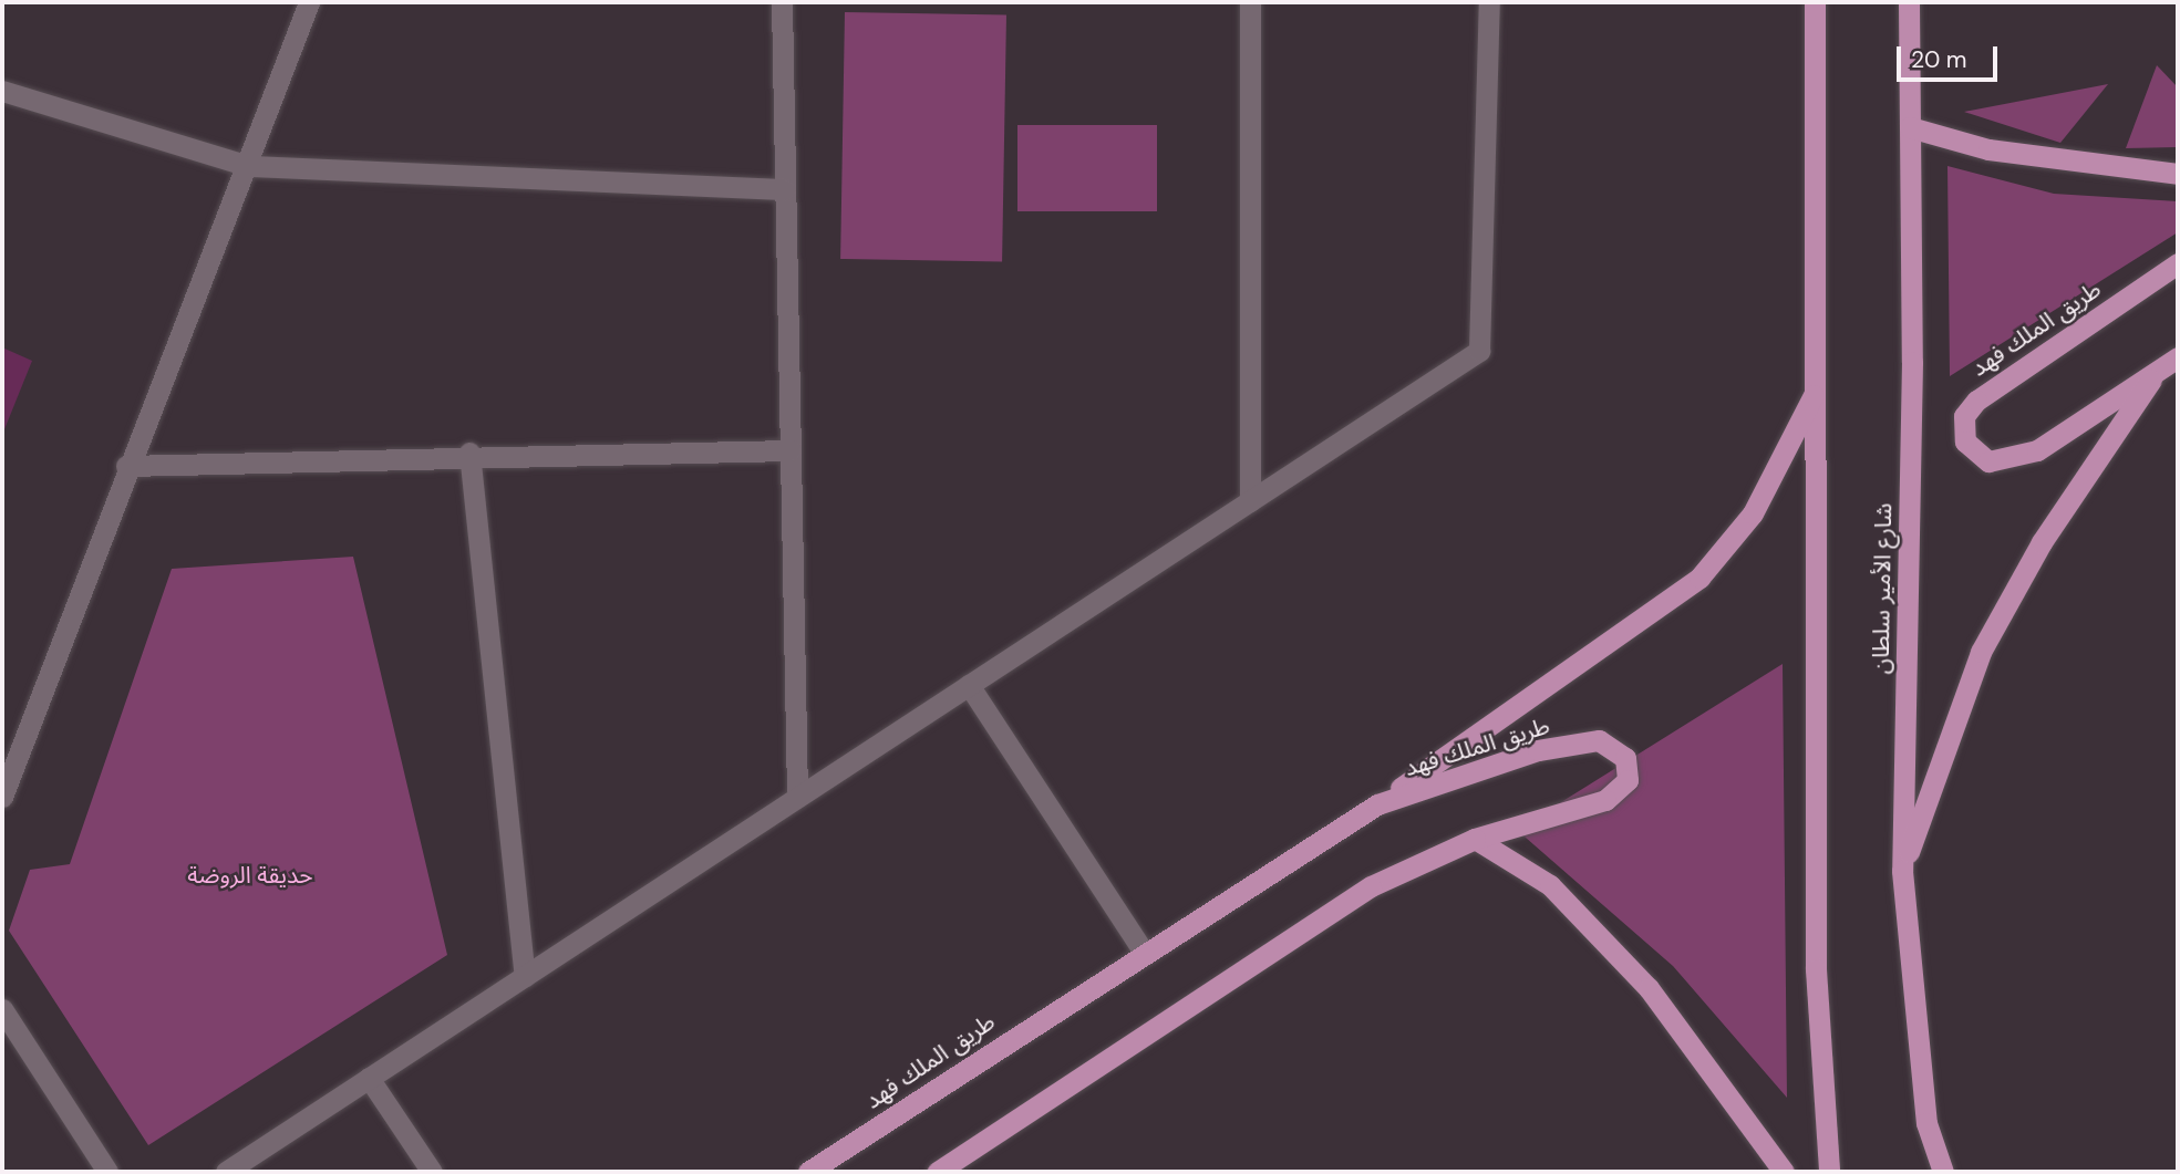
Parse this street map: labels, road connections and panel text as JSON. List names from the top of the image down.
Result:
{
  "streets": {
    "main road": ["طريق الملك فهد", "شارع الأمير سلطان"]
  },
  "parks": ["حديقة الروضة"],
  "scale_bar": "20 m"
}
